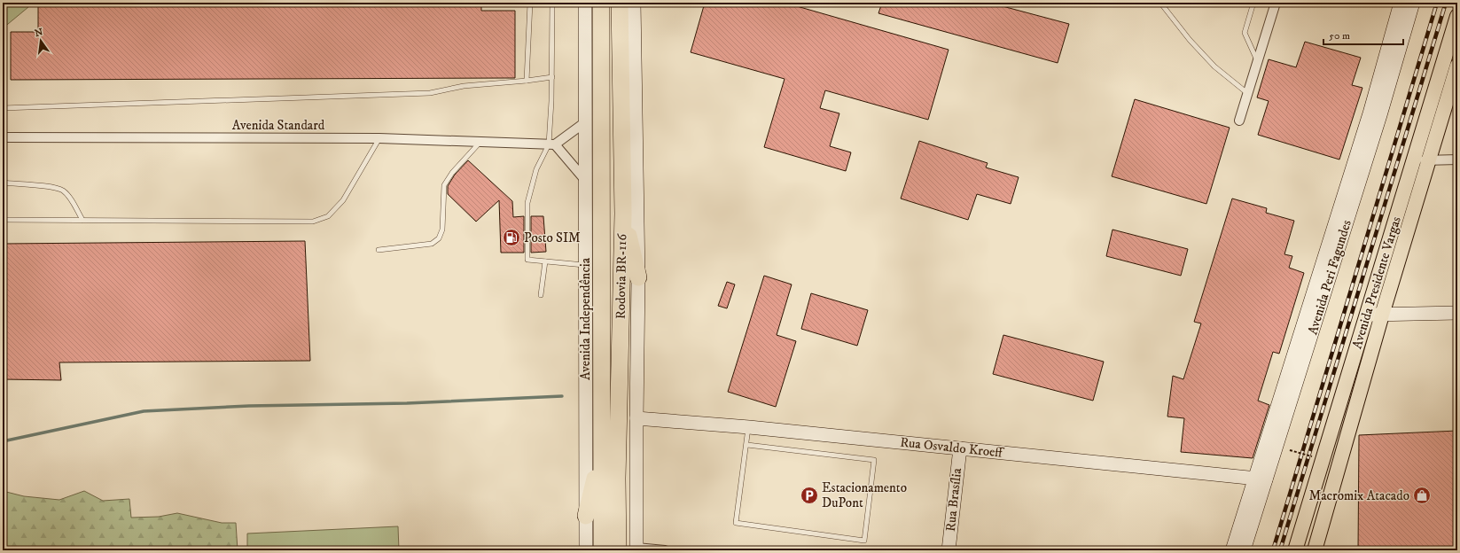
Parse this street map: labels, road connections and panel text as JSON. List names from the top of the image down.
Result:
{
  "streets": {
    "highway": ["Rodovia BR-116"],
    "main road": [
      "Avenida Peri Fagundes",
      "Avenida Presidente Vargas",
      "Avenida Independência",
      "Rua Osvaldo Kroeff",
      "Rua Brasília"
    ],
    "street": ["Avenida Standard"]
  },
  "crossings": [
    ["Rodovia BR-116", "Rua Osvaldo Kroeff"],
    ["Avenida Peri Fagundes", "Rua Osvaldo Kroeff"],
    ["Rua Osvaldo Kroeff", "Rua Brasília"]
  ],
  "places": {
    "fuel station": ["Posto SIM"],
    "parking": ["Estacionamento DuPont"],
    "shop": ["Macromix Atacado"]
  },
  "scale_bar": "50 m",
  "north": "top"
}
